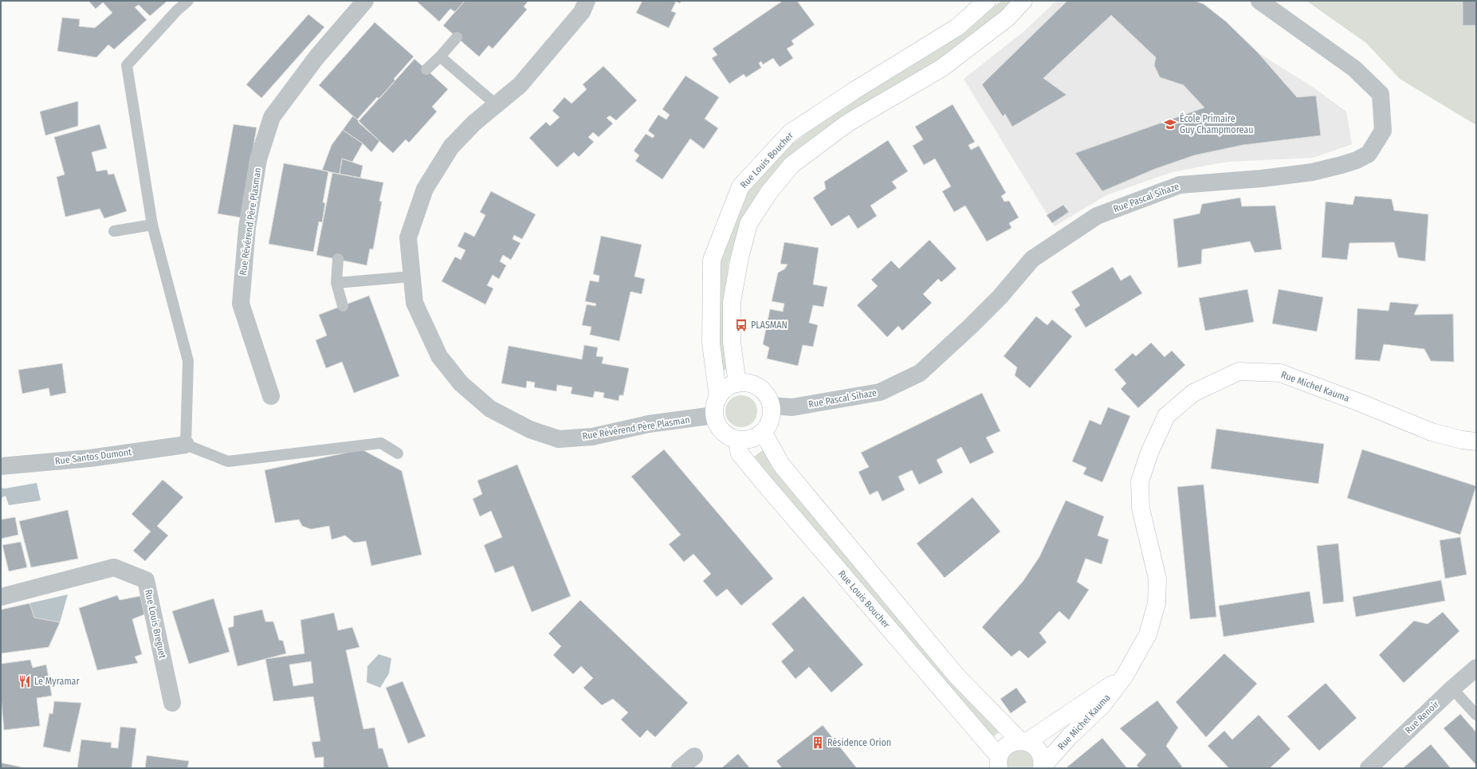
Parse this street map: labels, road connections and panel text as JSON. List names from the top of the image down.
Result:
{
  "streets": {
    "main road": ["Rue Louis Boucher", "Rue Michel Kauma"],
    "street": [
      "Rue Pascal Sihaze",
      "Rue Révérend Père Plasman",
      "Rue Santos Dumont",
      "Rue Louis Breguet",
      "Rue Renoir"
    ]
  },
  "crossings": [
    ["Rue Louis Boucher", "Rue Pascal Sihaze"],
    ["Rue Louis Boucher", "Rue Révérend Père Plasman"],
    ["Rue Louis Boucher", "Rue Michel Kauma"],
    ["Rue Pascal Sihaze", "Rue Révérend Père Plasman"]
  ],
  "places": {
    "school or university": ["École Primaire Guy Champmoreau"],
    "bus stop": ["PLASMAN"],
    "restaurant": ["Le Myramar"],
    "building": ["Résidence Orion"]
  }
}
